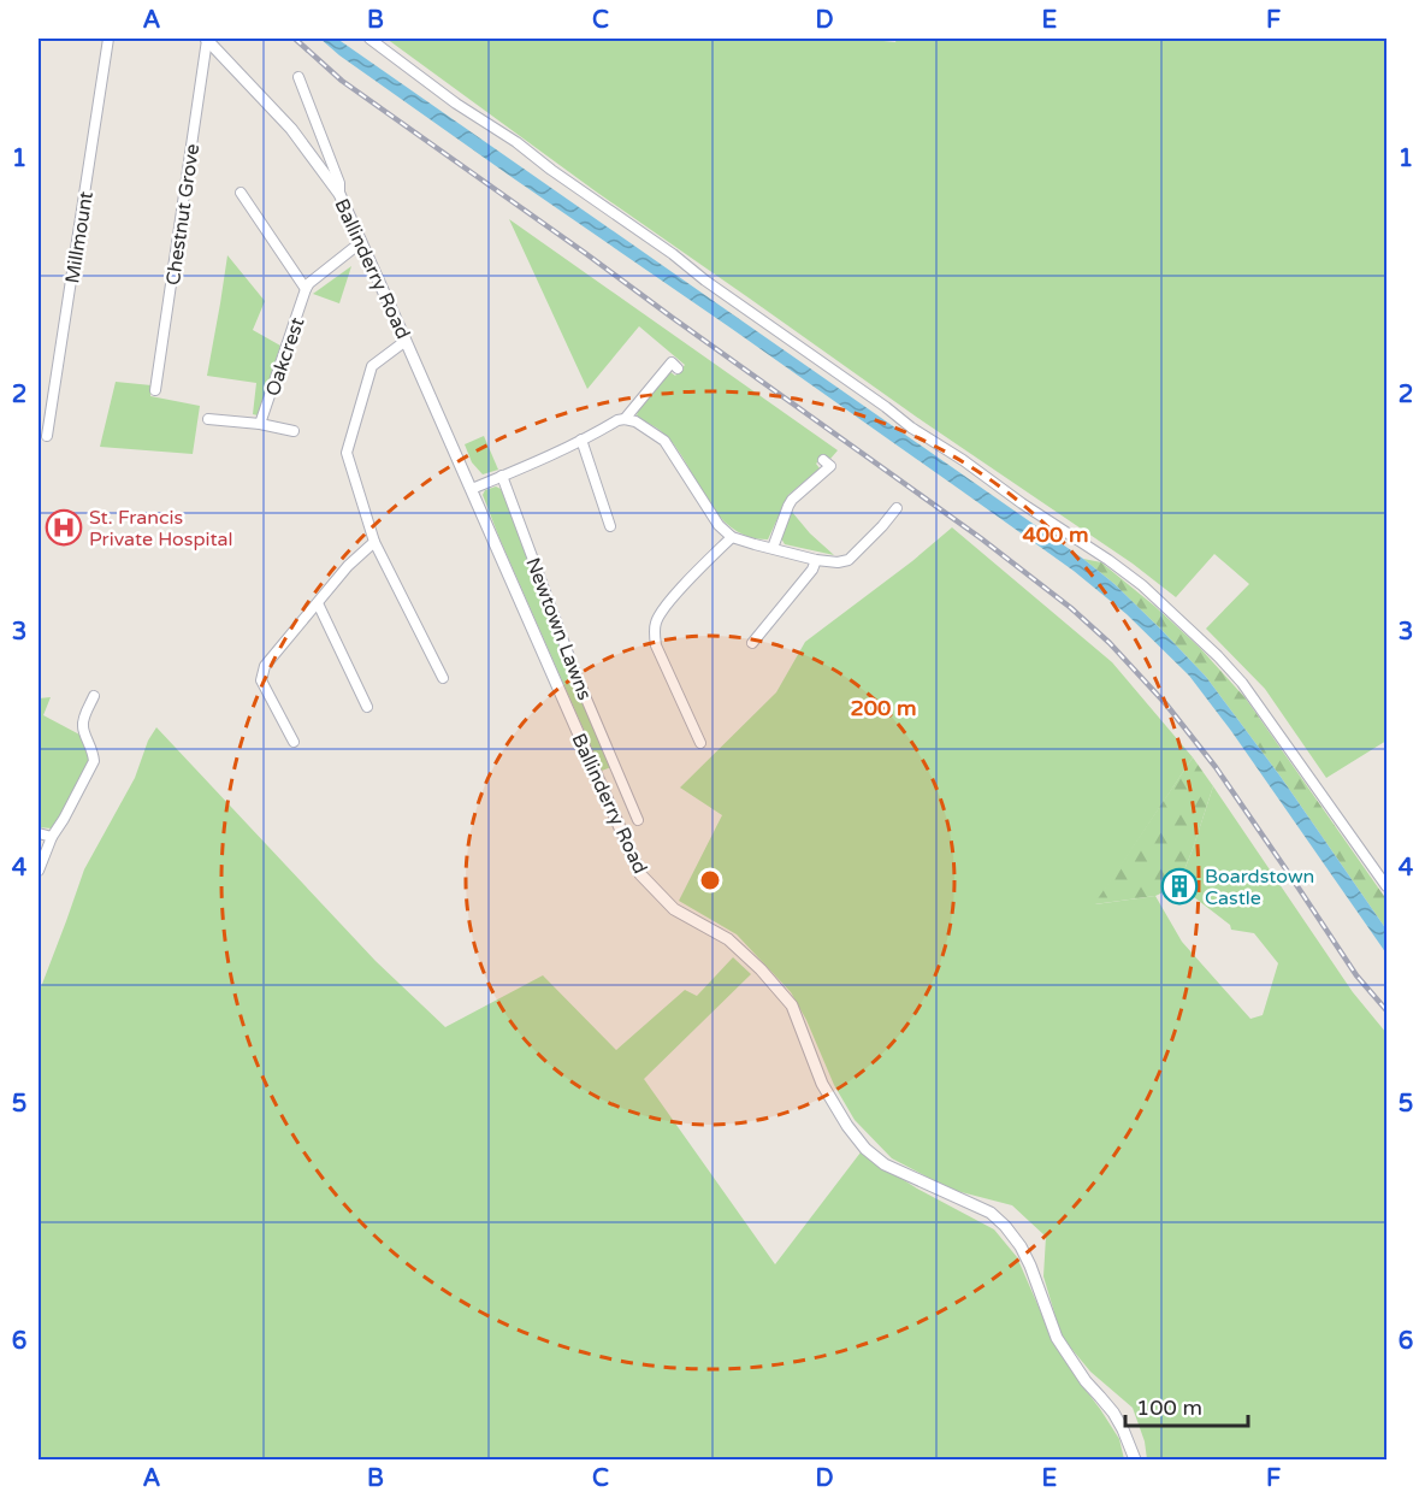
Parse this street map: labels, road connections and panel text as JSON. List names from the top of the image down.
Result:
{
  "streets": {
    "street": [
      "Chestnut Grove",
      "Millmount",
      "Ballinderry Road",
      "Oakcrest",
      "Newtown Lawns"
    ]
  },
  "crossings": [
    ["Chestnut Grove", "Ballinderry Road"],
    ["Ballinderry Road", "Oakcrest"]
  ],
  "places": {
    "hospital": ["St. Francis Private Hospital"],
    "building": ["Boardstown Castle"]
  },
  "scale_bar": "100 m",
  "grid": {
    "columns": [
      "A",
      "B",
      "C",
      "D",
      "E",
      "F"
    ],
    "rows": [
      "1",
      "2",
      "3",
      "4",
      "5",
      "6"
    ]
  },
  "rings": ["400 m", "200 m"]
}
